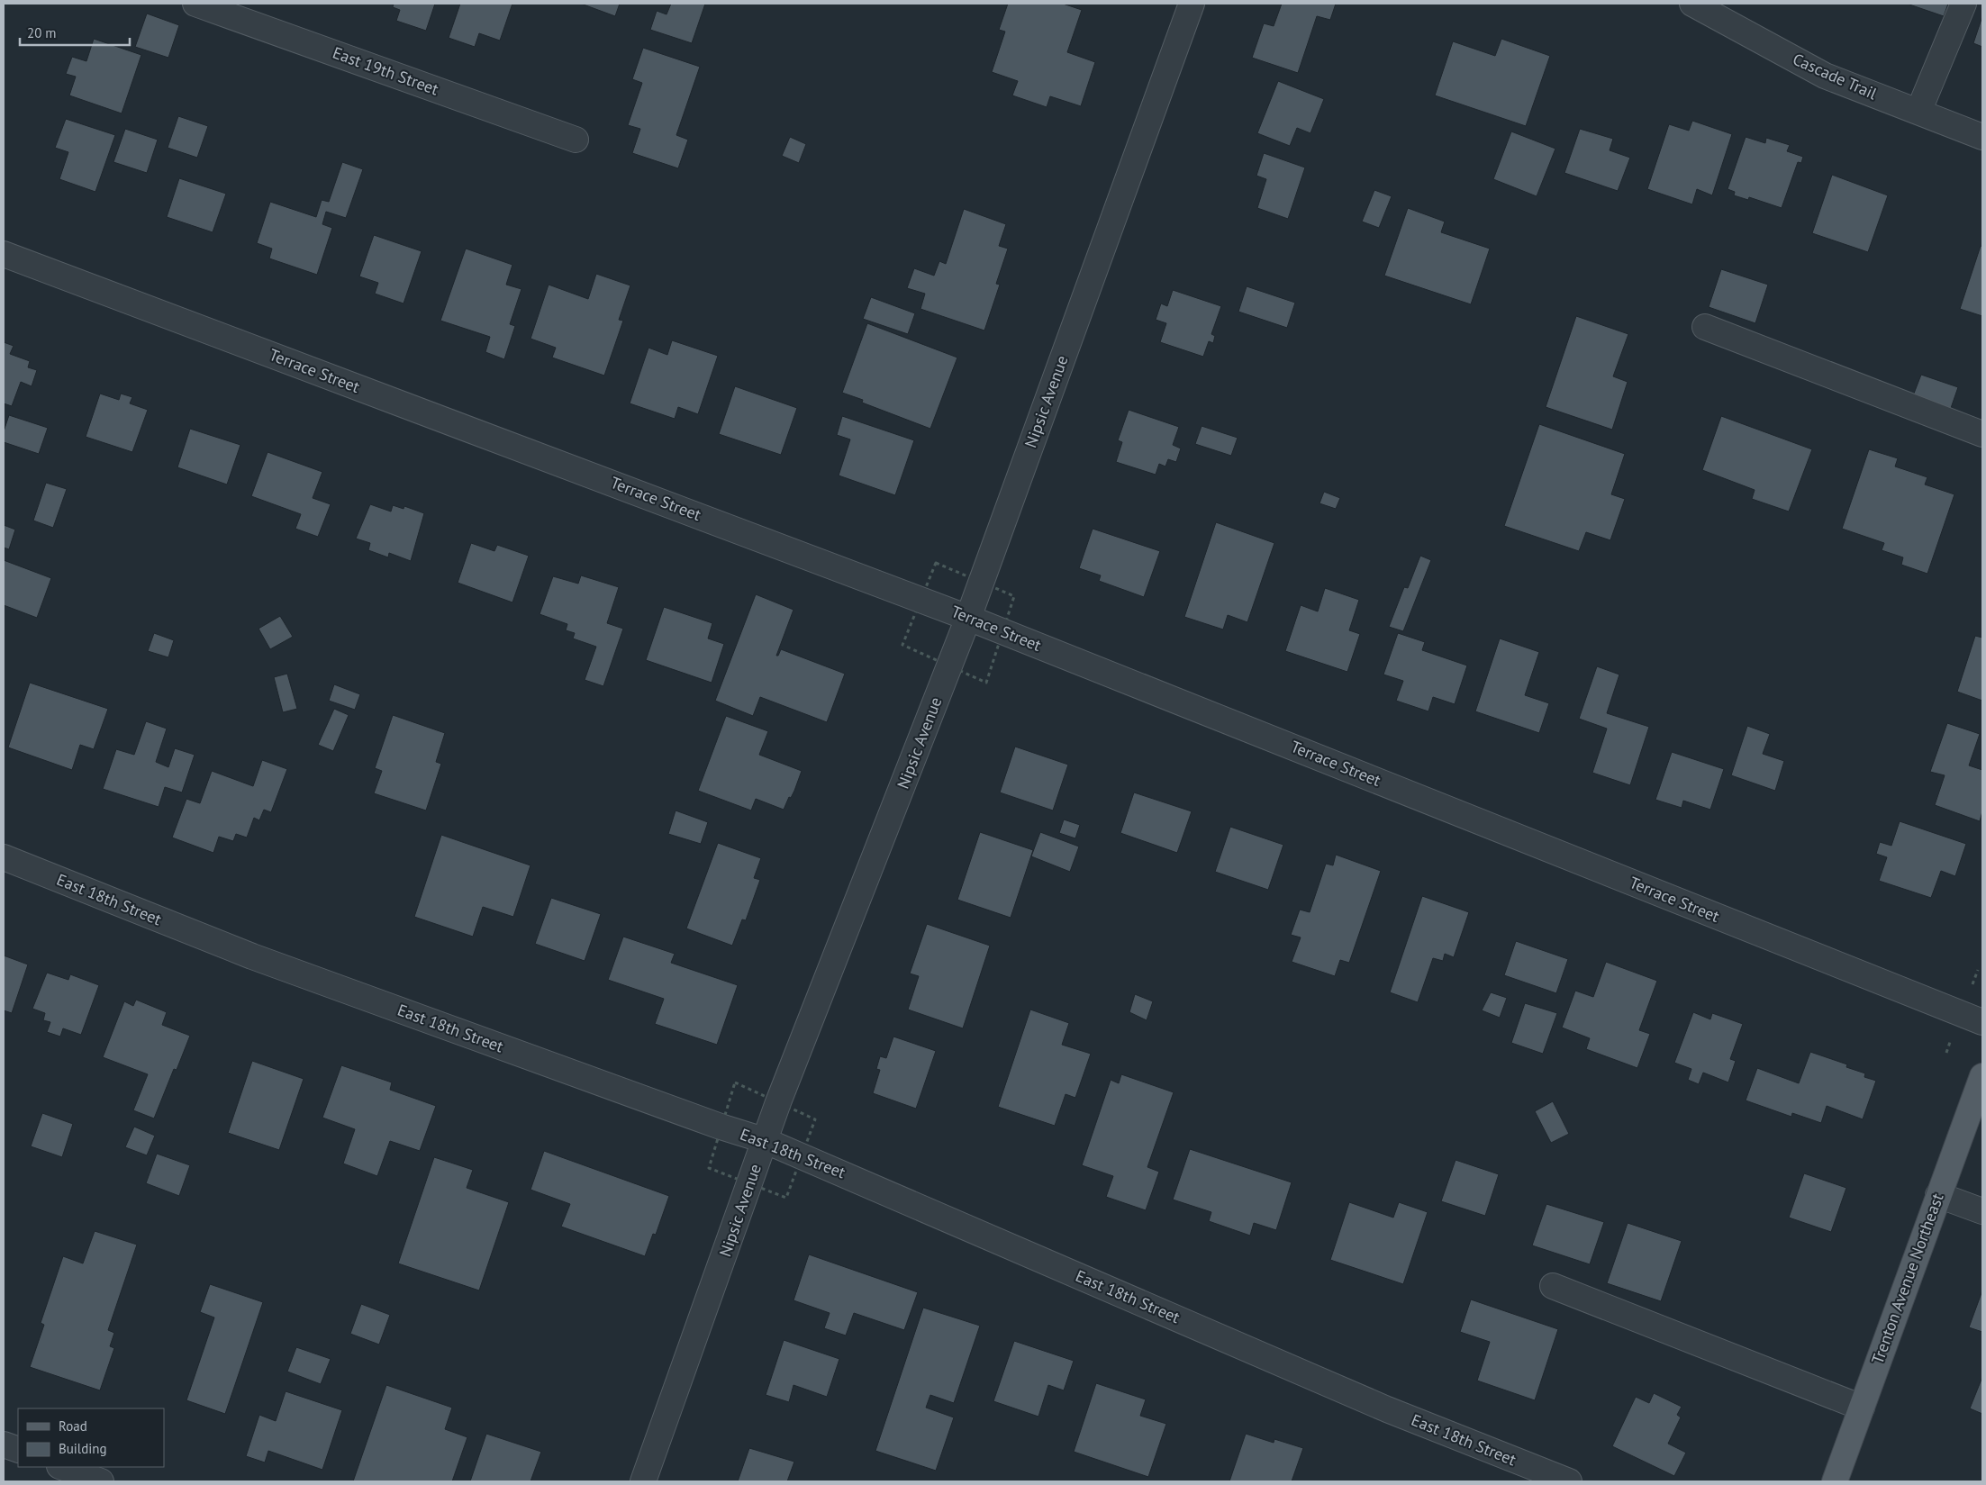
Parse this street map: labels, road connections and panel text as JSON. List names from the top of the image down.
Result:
{
  "streets": {
    "main road": ["Trenton Avenue Northeast"],
    "street": [
      "East 19th Street",
      "Cascade Trail",
      "Terrace Street",
      "Nipsic Avenue",
      "East 18th Street"
    ]
  },
  "crossings": [
    ["Terrace Street", "Nipsic Avenue"],
    ["Nipsic Avenue", "East 18th Street"]
  ],
  "legend": ["Road", "Building"],
  "scale_bar": "20 m"
}
